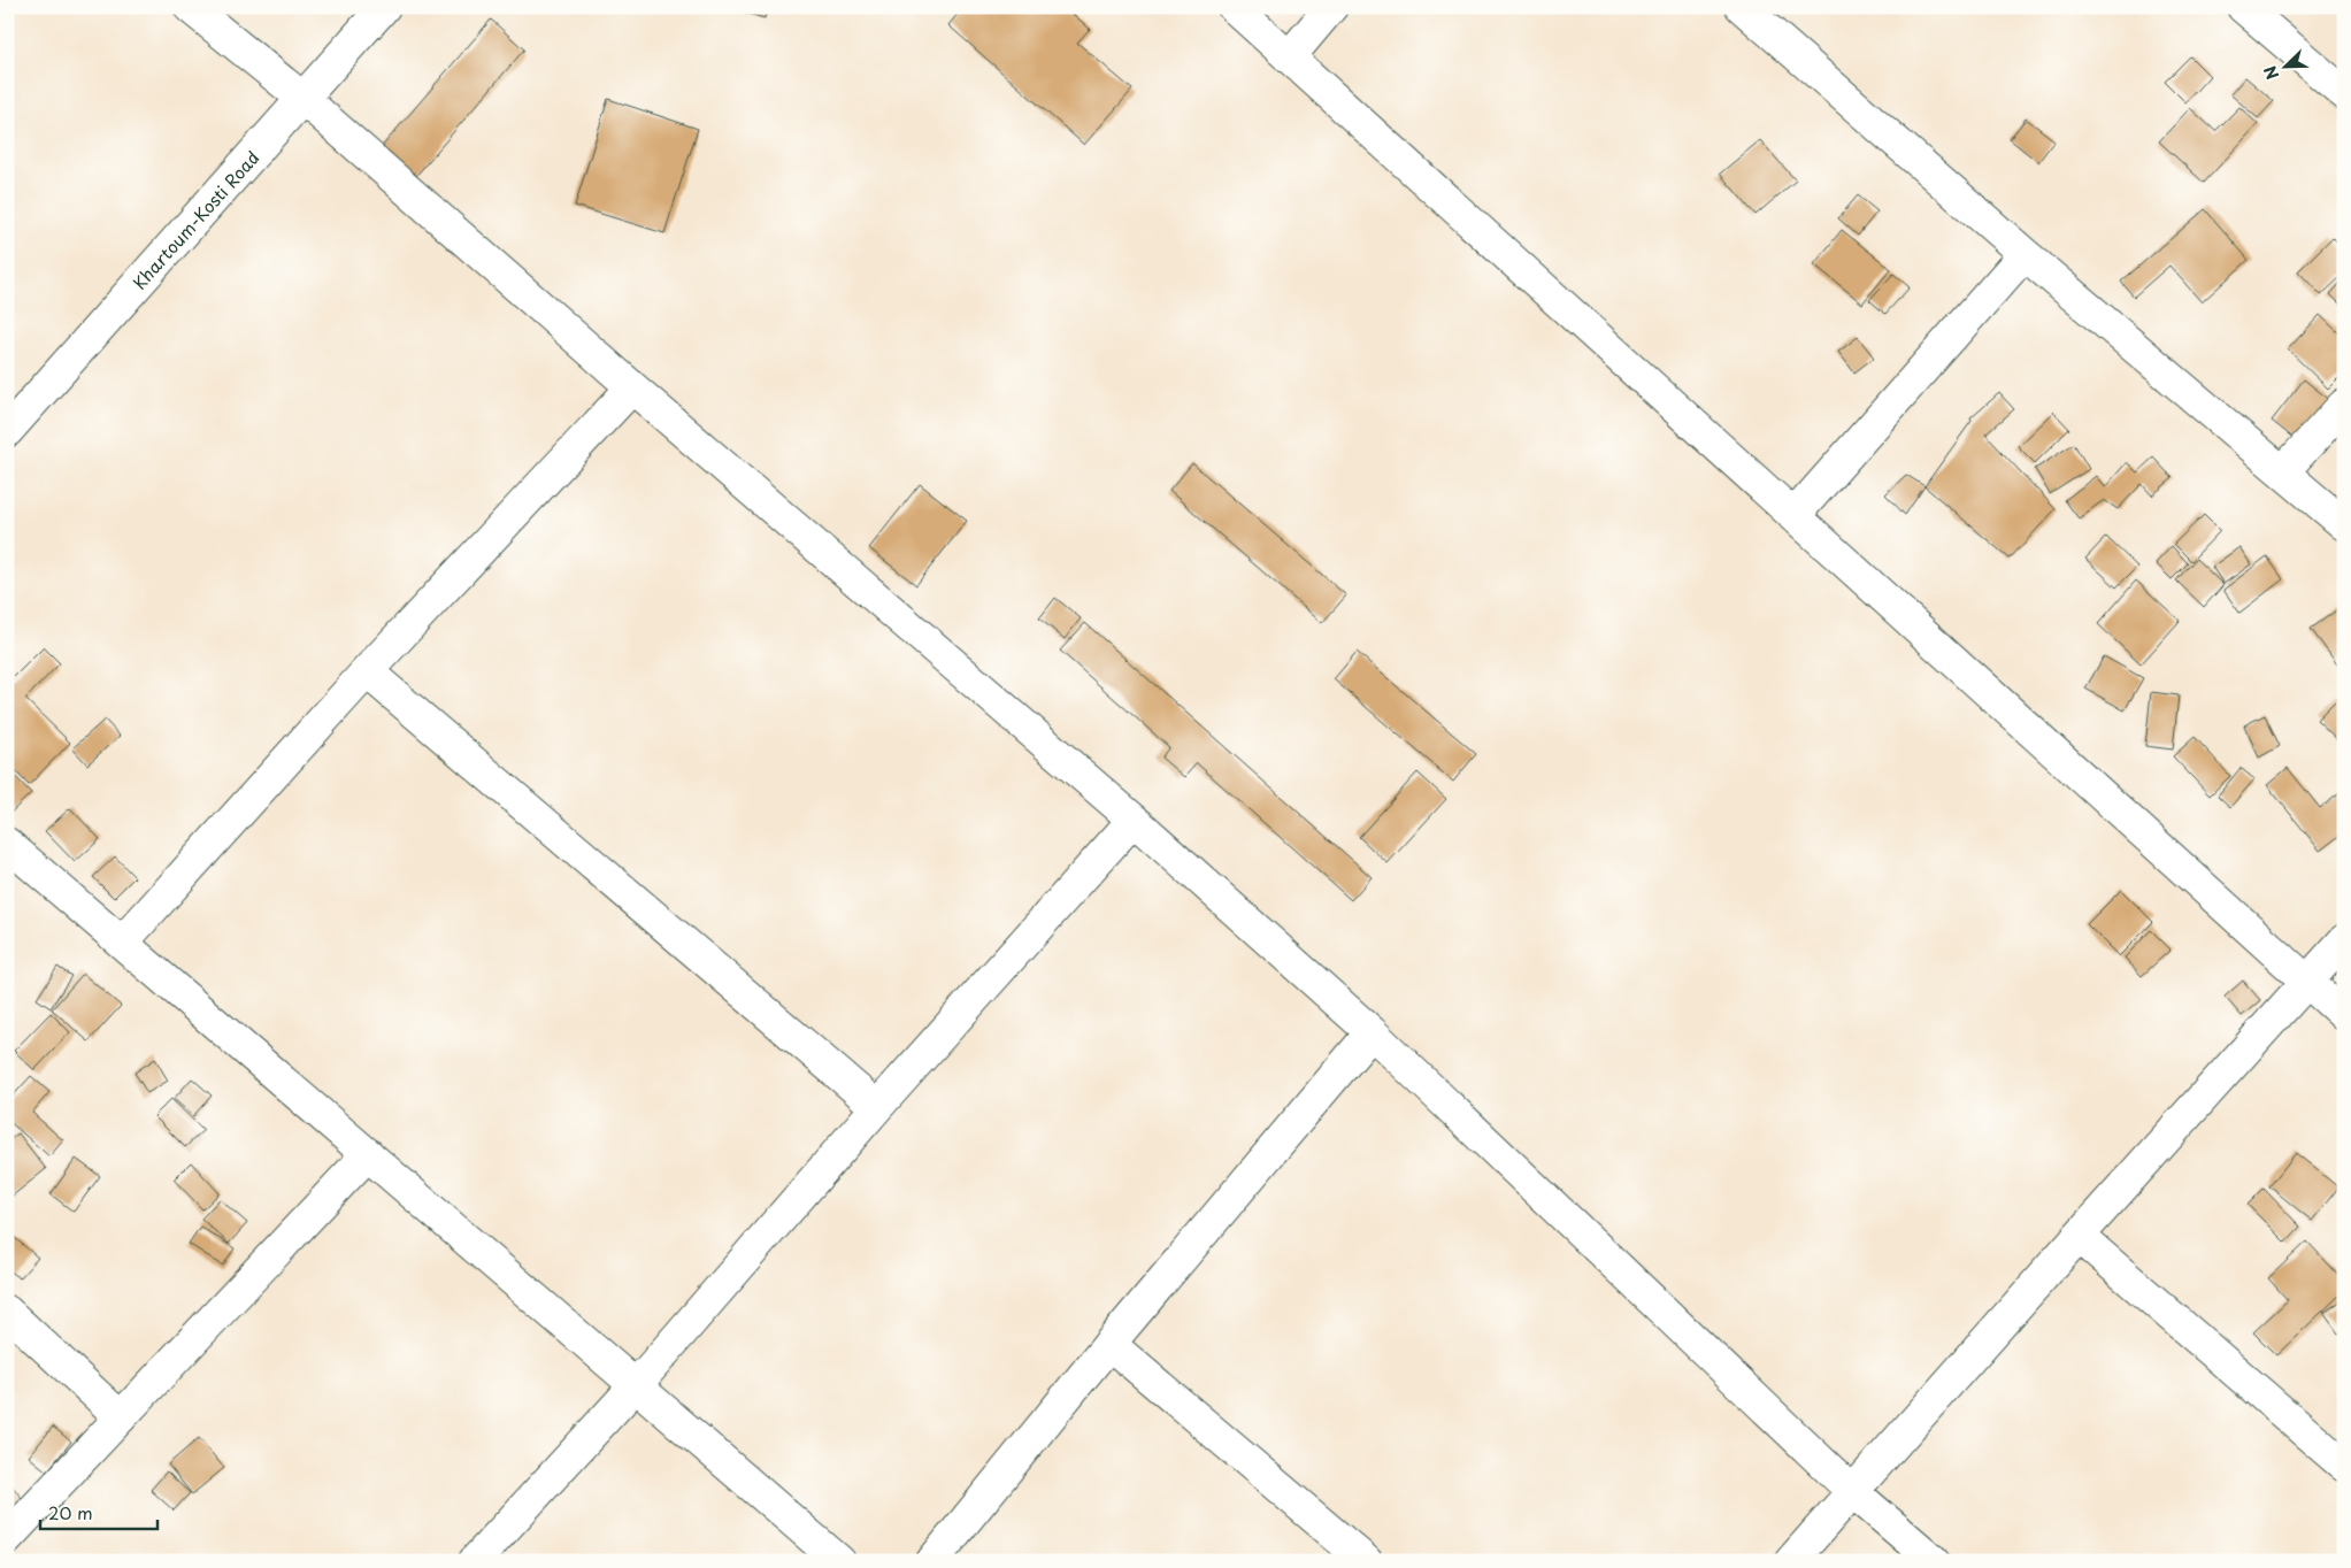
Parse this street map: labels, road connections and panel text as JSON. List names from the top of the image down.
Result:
{
  "streets": {
    "main road": ["Khartoum-Kosti Road"]
  },
  "scale_bar": "20 m",
  "north": "bottom left"
}
